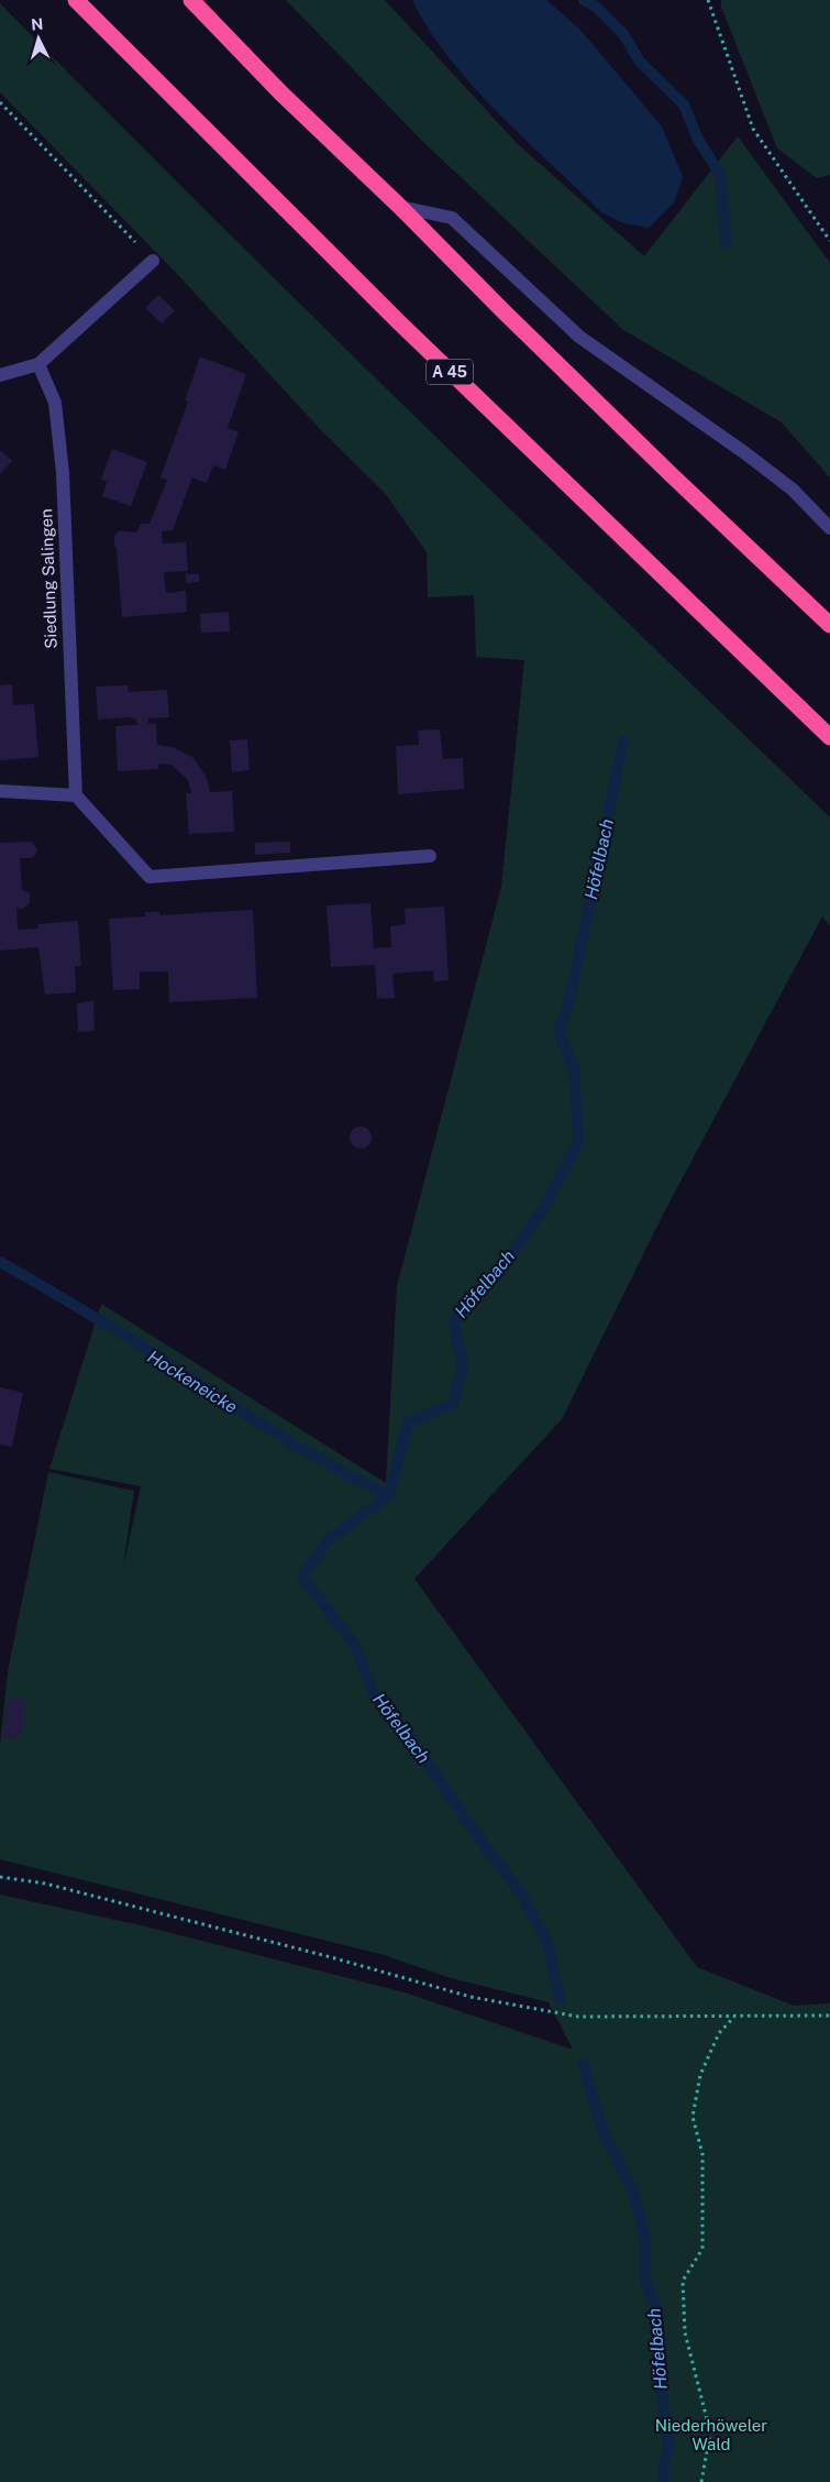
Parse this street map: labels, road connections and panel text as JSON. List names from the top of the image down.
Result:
{
  "streets": {
    "highway": ["A 45"],
    "street": ["Siedlung Salingen"]
  },
  "water": ["Höfelbach", "Hockeneicke"],
  "parks": ["Niederhöweler Wald"],
  "north": "top"
}
